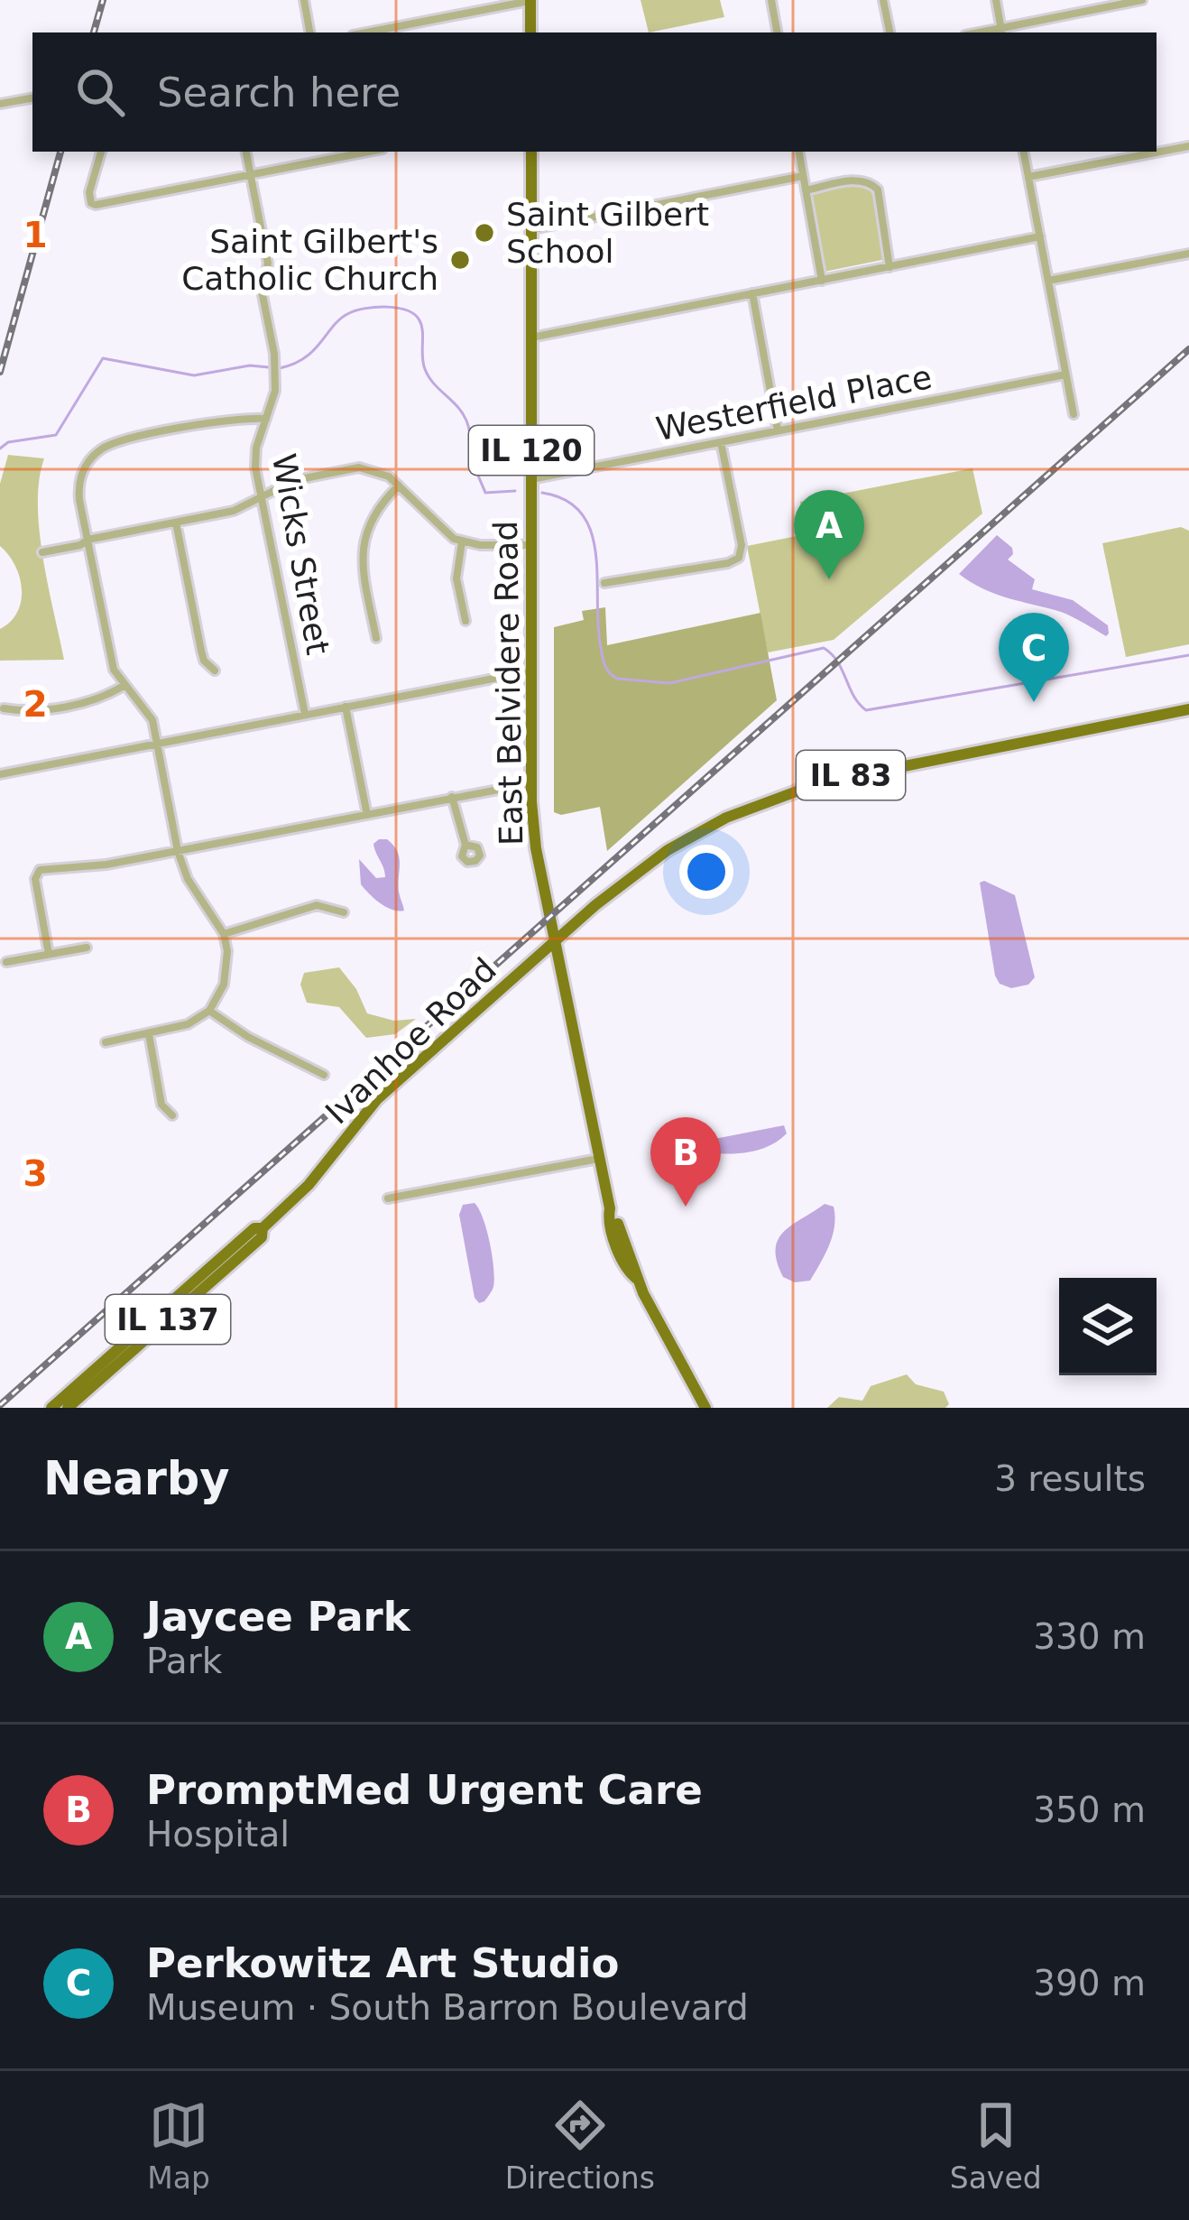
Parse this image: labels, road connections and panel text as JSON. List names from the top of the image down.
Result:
{
  "streets": {
    "main road": [
      "IL 120",
      "East Belvidere Road",
      "IL 83",
      "Ivanhoe Road",
      "IL 137"
    ],
    "street": ["Westerfield Place", "Wicks Street"]
  },
  "crossings": [
    ["Westerfield Place", "East Belvidere Road"],
    ["East Belvidere Road", "IL 83"],
    ["East Belvidere Road", "Ivanhoe Road"],
    ["IL 83", "Ivanhoe Road"],
    ["Ivanhoe Road", "IL 137"]
  ],
  "places": ["Saint Gilbert School", "Saint Gilbert's Catholic Church"],
  "page": {
    "search": "Search here",
    "pins": ["A", "C", "B"],
    "heading": ["Nearby", "3 results"],
    "list": [
      {
        "mark": "A",
        "name": "Jaycee Park",
        "note": "Park",
        "value": "330 m"
      },
      {
        "mark": "B",
        "name": "PromptMed Urgent Care",
        "note": "Hospital",
        "value": "350 m"
      },
      {
        "mark": "C",
        "name": "Perkowitz Art Studio",
        "note": "Museum · South Barron Boulevard",
        "value": "390 m"
      }
    ],
    "nav": ["Map", "Directions", "Saved"]
  },
  "grid": {
    "rows": ["1", "2", "3"]
  }
}
